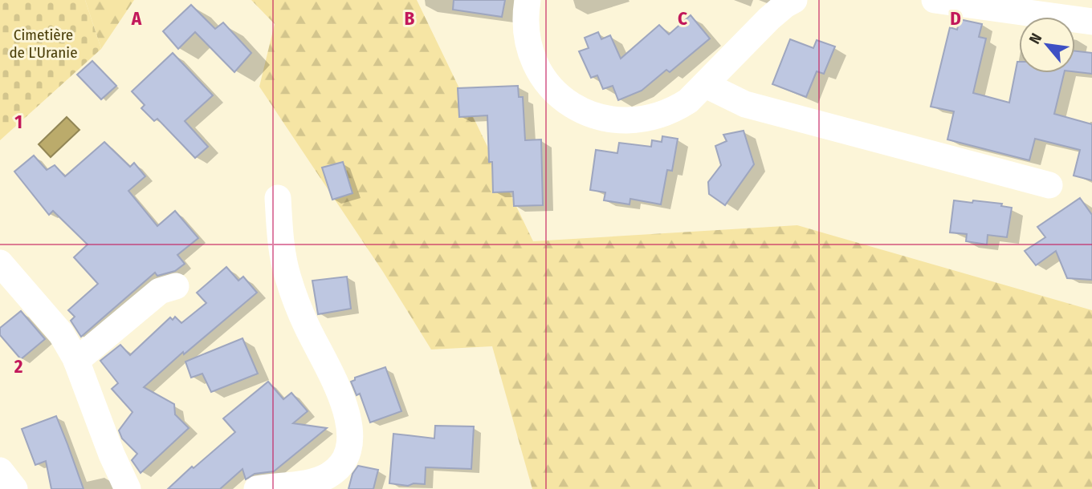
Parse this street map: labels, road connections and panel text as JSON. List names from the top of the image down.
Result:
{
  "parks": ["Cimetière de L'Uranie"],
  "north": "top left",
  "grid": {
    "columns": [
      "A",
      "B",
      "C",
      "D"
    ],
    "rows": ["1", "2"]
  }
}
